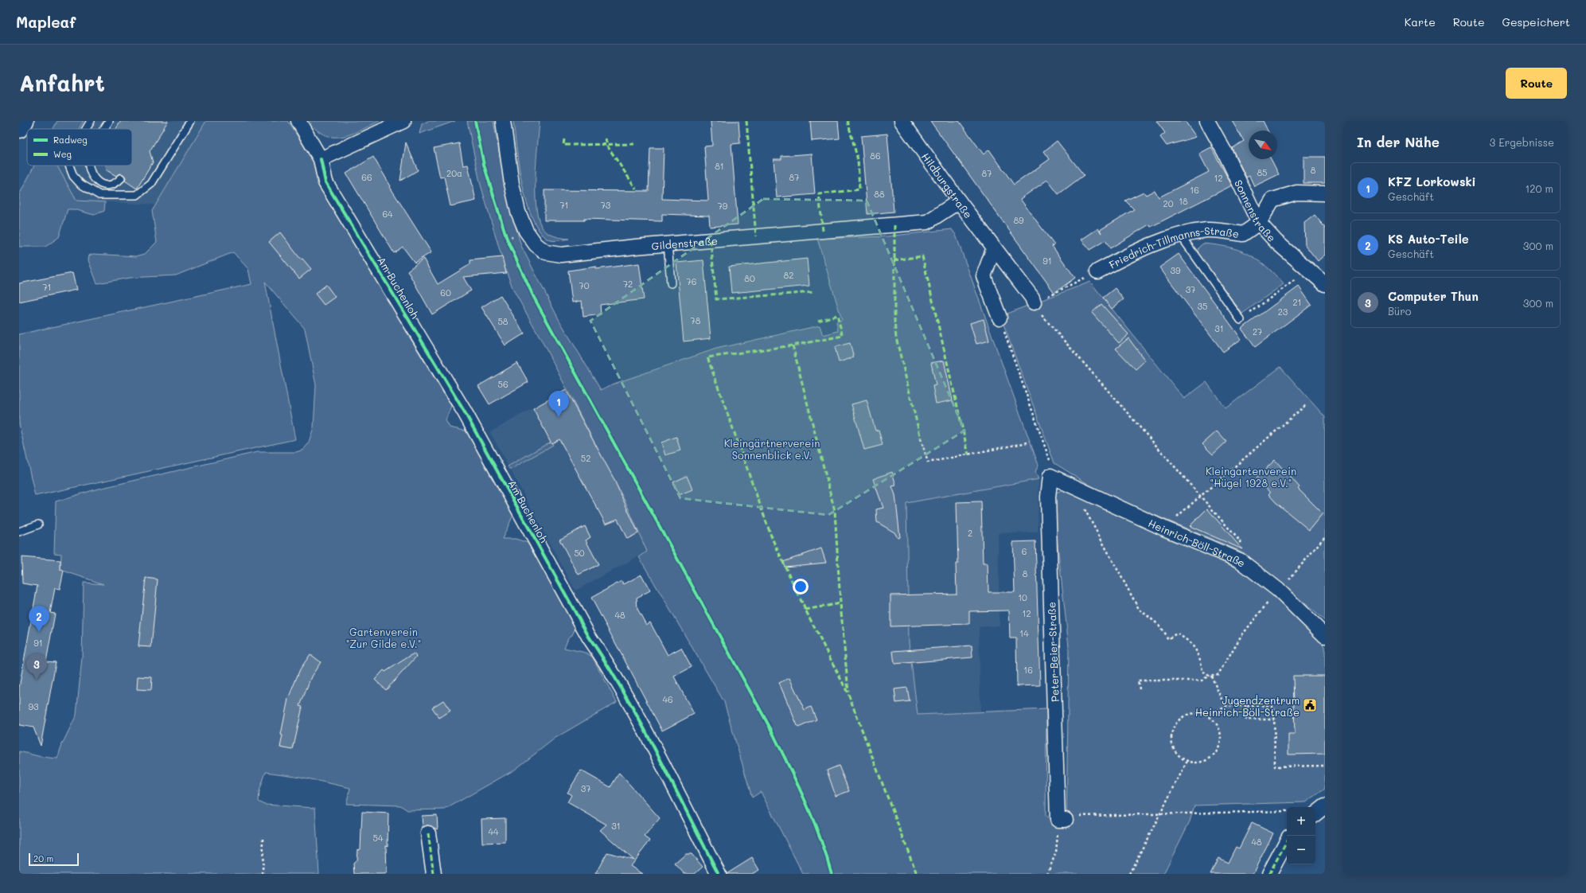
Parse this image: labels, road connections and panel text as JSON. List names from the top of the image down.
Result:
{
  "streets": {
    "street": [
      "Hildburgstraße",
      "Sonnenstraße",
      "Gildenstraße",
      "Friedrich-Tillmanns-Straße",
      "Am Buchenloh",
      "Heinrich-Böll-Straße",
      "Peter-Beier-Straße"
    ]
  },
  "crossings": [
    ["Hildburgstraße", "Gildenstraße"],
    ["Hildburgstraße", "Friedrich-Tillmanns-Straße"],
    ["Sonnenstraße", "Friedrich-Tillmanns-Straße"],
    ["Heinrich-Böll-Straße", "Peter-Beier-Straße"]
  ],
  "parks": ["Kleingärtnerverein Sonnenblick e.V.", "Kleingartenverein \"Hügel 1928 e.V.\"", "Gartenverein \"Zur Gilde e.V.\""],
  "places": {
    "public building": ["Jugendzentrum Heinrich-Böll-Straße"]
  },
  "house_numbers": [
    "86",
    "81",
    "8",
    "85",
    "20a",
    "87",
    "66",
    "87",
    "12",
    "16",
    "88",
    "18",
    "20",
    "71",
    "73",
    "79",
    "64",
    "89",
    "91",
    "39",
    "82",
    "80",
    "76",
    "72",
    "70",
    "71",
    "37",
    "60",
    "21",
    "35",
    "23",
    "78",
    "58",
    "31",
    "27",
    "56",
    "52",
    "2",
    "6",
    "50",
    "8",
    "10",
    "12",
    "48",
    "14",
    "91",
    "16",
    "46",
    "93",
    "37",
    "31",
    "44",
    "54",
    "48"
  ],
  "legend": ["Radweg", "Weg"],
  "scale_bar": "20 m",
  "north": "bottom right",
  "page": {
    "header": "Mapleaf",
    "nav": ["Karte", "Route", "Gespeichert"],
    "buttons": "Route",
    "title": "Anfahrt",
    "heading": ["In der Nähe", "3 Ergebnisse"],
    "list": [
      {
        "mark": "1",
        "name": "KFZ Lorkowski",
        "note": "Geschäft",
        "value": "120 m"
      },
      {
        "mark": "2",
        "name": "KS Auto-Teile",
        "note": "Geschäft",
        "value": "300 m"
      },
      {
        "mark": "3",
        "name": "Computer Thun",
        "note": "Büro",
        "value": "300 m"
      }
    ],
    "pins": ["1", "2", "3"],
    "map_buttons": ["+", "−"],
    "scale": "20 m"
  }
}
